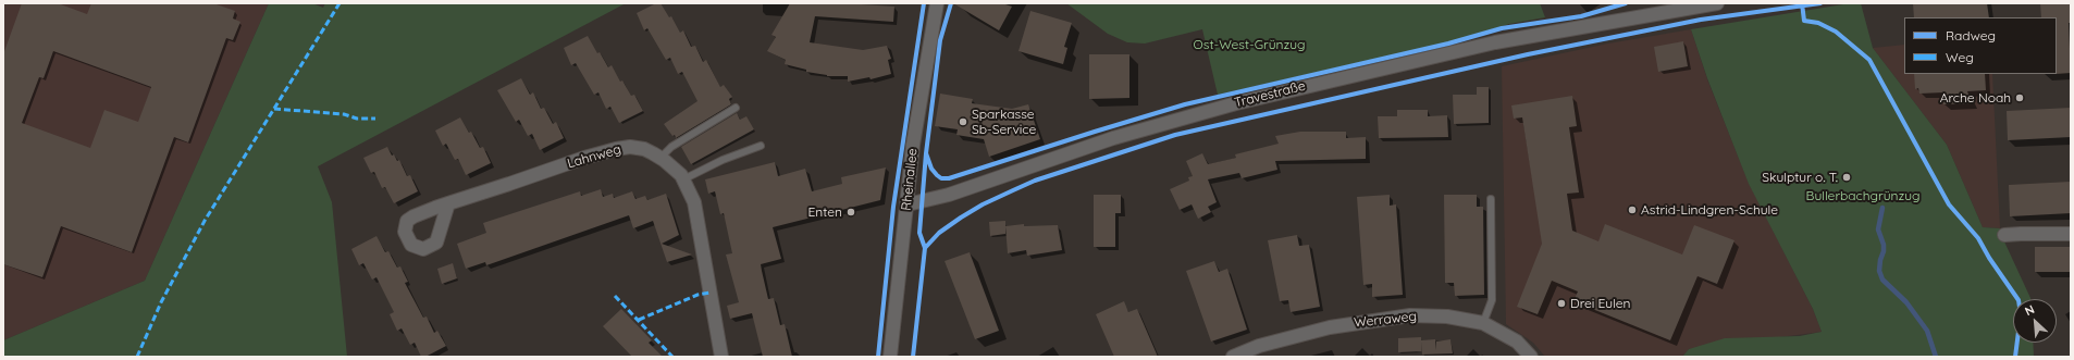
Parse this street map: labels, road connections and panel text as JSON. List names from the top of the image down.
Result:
{
  "streets": {
    "street": [
      "Travestraße",
      "Lahnweg",
      "Rheinallee",
      "Werraweg"
    ]
  },
  "crossings": [
    ["Travestraße", "Rheinallee"]
  ],
  "parks": ["Ost-West-Grünzug", "Bullerbachgrünzug"],
  "places": [
    "Arche Noah",
    "Sparkasse Sb-Service",
    "Skulptur o. T.",
    "Astrid-Lindgren-Schule",
    "Enten",
    "Drei Eulen"
  ],
  "legend": ["Radweg", "Weg"],
  "north": "top left"
}
